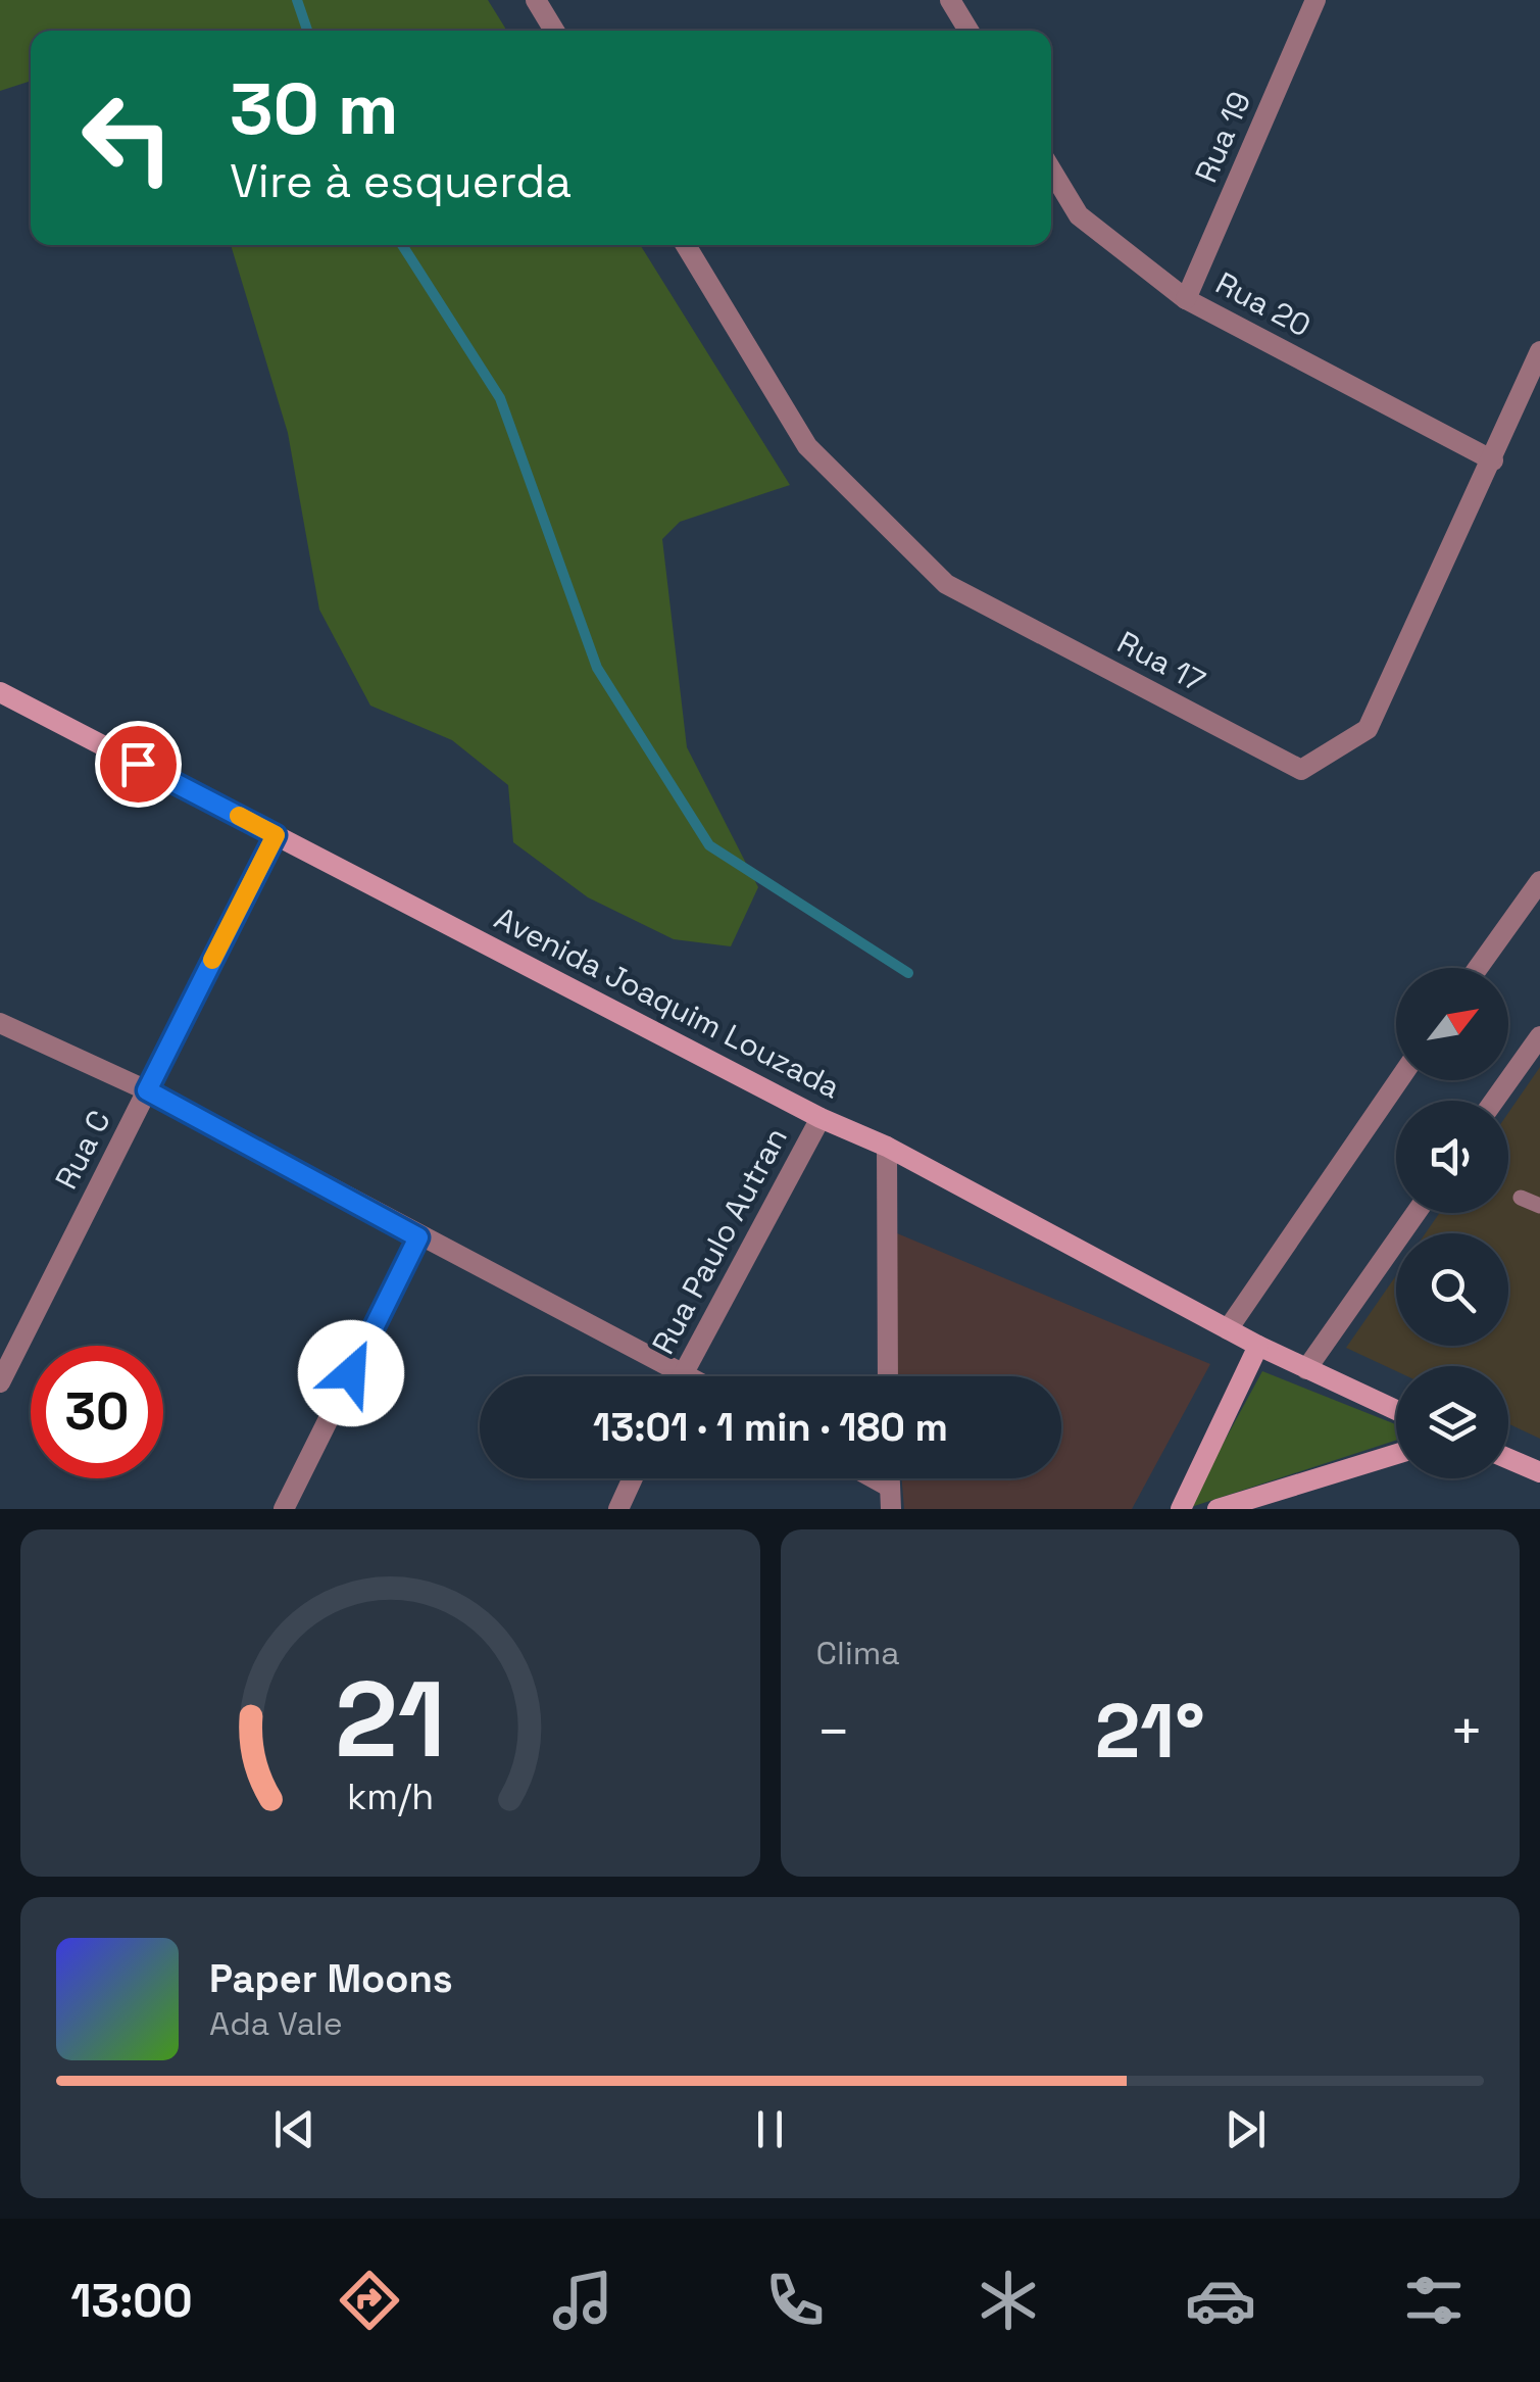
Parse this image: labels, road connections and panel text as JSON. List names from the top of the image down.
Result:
{
  "streets": {
    "main road": ["Avenida Joaquim Louzada"],
    "street": [
      "Rua 19",
      "Rua 20",
      "Rua 17",
      "Rua C",
      "Rua Paulo Autran"
    ]
  },
  "crossings": [
    ["Rua 19", "Rua 20"],
    ["Rua 20", "Rua 17"],
    ["Avenida Joaquim Louzada", "Rua C"],
    ["Avenida Joaquim Louzada", "Rua Paulo Autran"]
  ],
  "north": "top right",
  "page": {
    "turn": ["30 m", "Vire à esquerda"],
    "limit": "30",
    "trip": "13:01 · 1 min · 180 m",
    "tile": "Clima",
    "heat": ["−", "21°", "+"],
    "song": ["Paper Moons", "Ada Vale"],
    "tabs": "13:00",
    "gauge": ["21", "km/h"]
  }
}
